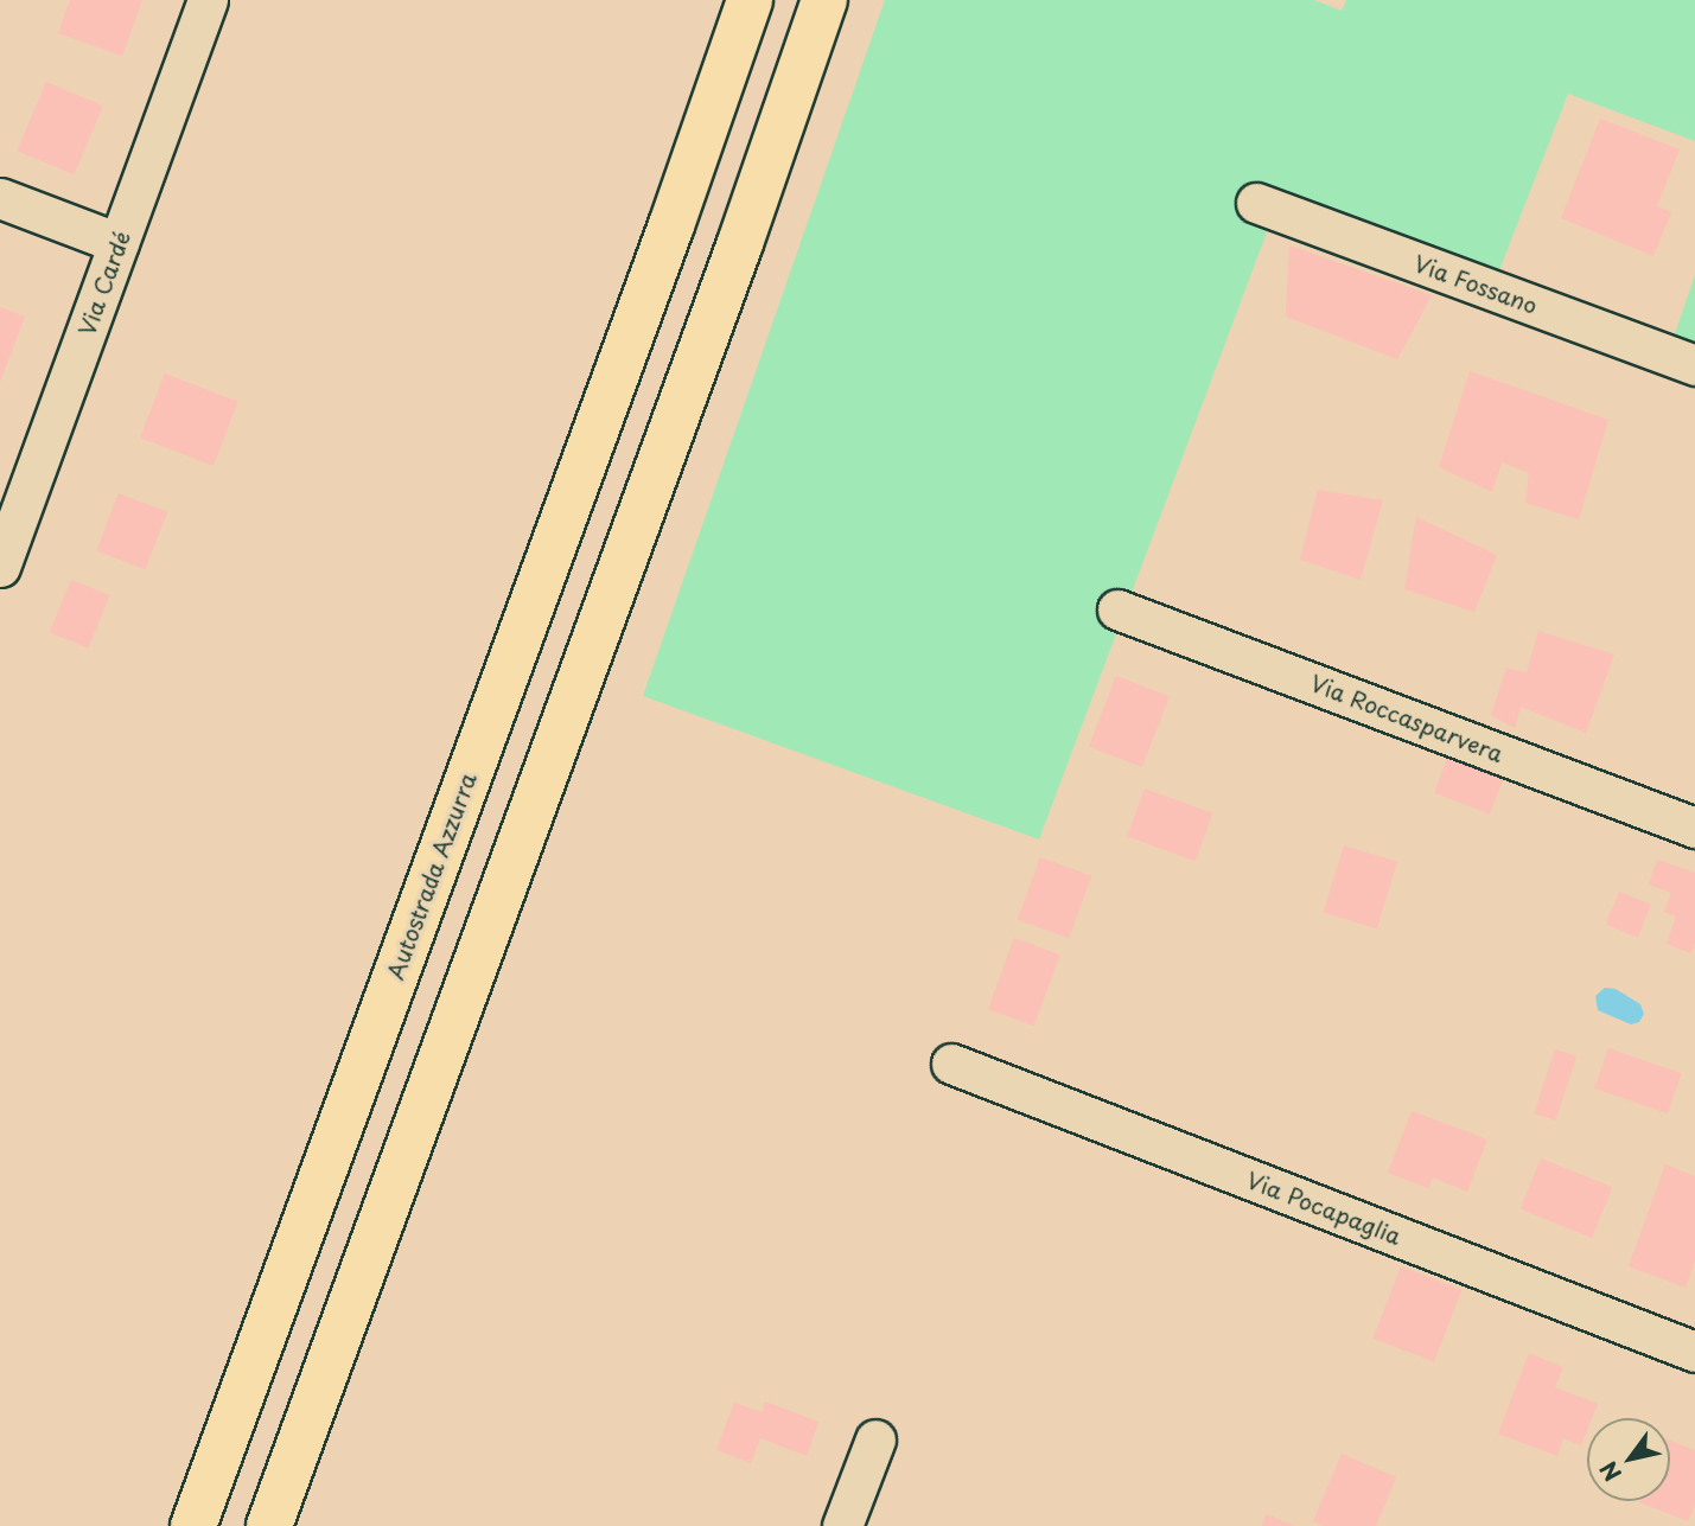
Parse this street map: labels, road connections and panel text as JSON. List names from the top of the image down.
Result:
{
  "streets": {
    "highway": ["Autostrada Azzurra"],
    "street": [
      "Via Cardé",
      "Via Fossano",
      "Via Roccasparvera",
      "Via Pocapaglia"
    ]
  },
  "north": "bottom left"
}
